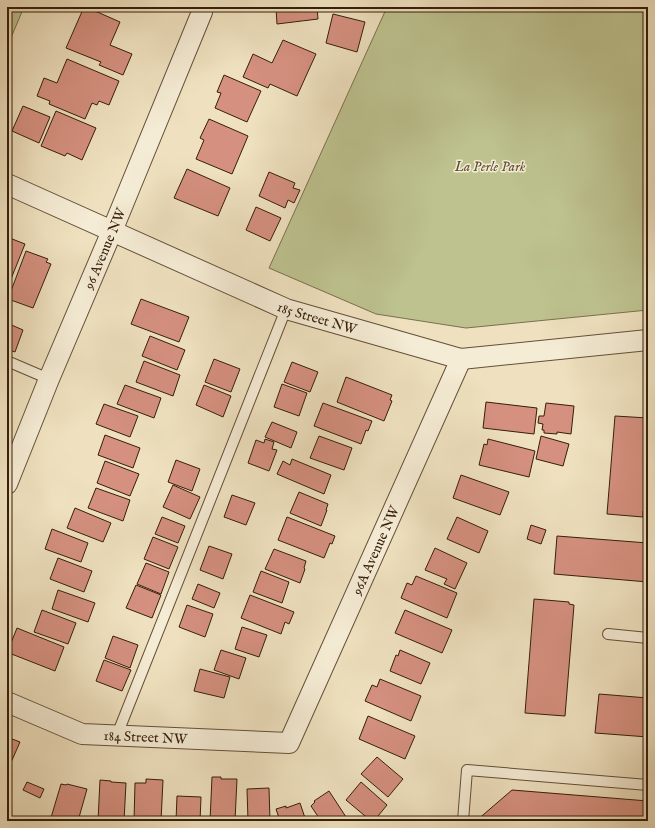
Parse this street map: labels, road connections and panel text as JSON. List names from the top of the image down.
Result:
{
  "streets": {
    "street": [
      "96 Avenue NW",
      "185 Street NW",
      "96A Avenue NW",
      "184 Street NW"
    ]
  },
  "crossings": [
    ["96 Avenue NW", "185 Street NW"],
    ["185 Street NW", "96A Avenue NW"],
    ["96A Avenue NW", "184 Street NW"]
  ],
  "parks": ["La Perle Park"]
}
